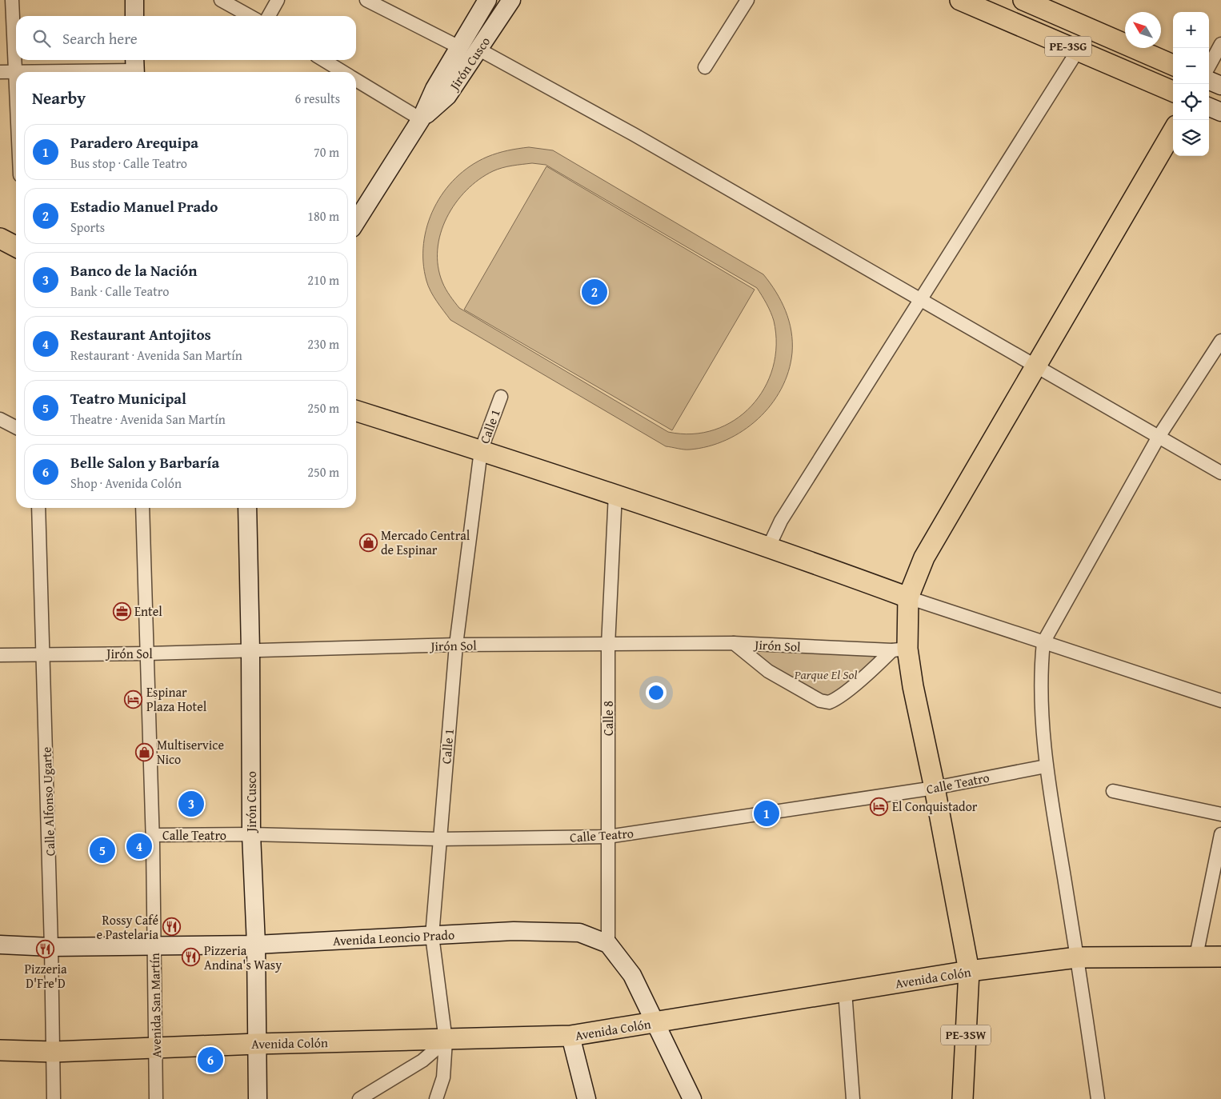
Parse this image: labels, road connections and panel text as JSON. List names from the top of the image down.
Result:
{
  "streets": {
    "main road": ["PE-3SG", "Avenida Colón", "PE-3SW"],
    "street": [
      "Jirón Cusco",
      "Calle 1",
      "Jirón Sol",
      "Calle 8",
      "Calle Teatro",
      "Calle Alfonso Ugarte",
      "Avenida Leoncio Prado",
      "Avenida San Martín"
    ]
  },
  "crossings": [
    ["Jirón Cusco", "Jirón Sol"],
    ["Jirón Cusco", "Calle Teatro"],
    ["Jirón Cusco", "Avenida Leoncio Prado"],
    ["Jirón Cusco", "Avenida Colón"],
    ["Calle 1", "Jirón Sol"],
    ["Calle 1", "Calle Teatro"],
    ["Calle 1", "Avenida Leoncio Prado"],
    ["Calle 1", "Avenida Colón"],
    ["Jirón Sol", "Calle 8"],
    ["Jirón Sol", "Calle Alfonso Ugarte"],
    ["Jirón Sol", "Avenida San Martín"],
    ["Calle 8", "Calle Teatro"],
    ["Calle 8", "Avenida Leoncio Prado"],
    ["Calle Teatro", "Avenida San Martín"],
    ["Calle Alfonso Ugarte", "Avenida Leoncio Prado"],
    ["Calle Alfonso Ugarte", "Avenida Colón"],
    ["Avenida Leoncio Prado", "Avenida San Martín"],
    ["Avenida Colón", "Avenida San Martín"],
    ["Avenida Colón", "PE-3SW"]
  ],
  "parks": ["Parque El Sol"],
  "places": {
    "shop": ["Mercado Central de Espinar", "Multiservice Nico"],
    "office": ["Entel"],
    "hotel": ["Espinar Plaza Hotel", "El Conquistador"],
    "restaurant": ["Rossy Café e Pastelaria", "Pizzeria D'Fre'D", "Pizzeria Andina's Wasy"]
  },
  "north": "top left",
  "page": {
    "map_buttons": ["+", "−"],
    "search": "Search here",
    "heading": ["Nearby", "6 results"],
    "list": [
      {
        "mark": "1",
        "name": "Paradero Arequipa",
        "note": "Bus stop · Calle Teatro",
        "value": "70 m"
      },
      {
        "mark": "2",
        "name": "Estadio Manuel Prado",
        "note": "Sports",
        "value": "180 m"
      },
      {
        "mark": "3",
        "name": "Banco de la Nación",
        "note": "Bank · Calle Teatro",
        "value": "210 m"
      },
      {
        "mark": "4",
        "name": "Restaurant Antojitos",
        "note": "Restaurant · Avenida San Martín",
        "value": "230 m"
      },
      {
        "mark": "5",
        "name": "Teatro Municipal",
        "note": "Theatre · Avenida San Martín",
        "value": "250 m"
      },
      {
        "mark": "6",
        "name": "Belle Salon y Barbaría",
        "note": "Shop · Avenida Colón",
        "value": "250 m"
      }
    ],
    "pins": [
      "2",
      "3",
      "1",
      "4",
      "5",
      "6"
    ]
  }
}
